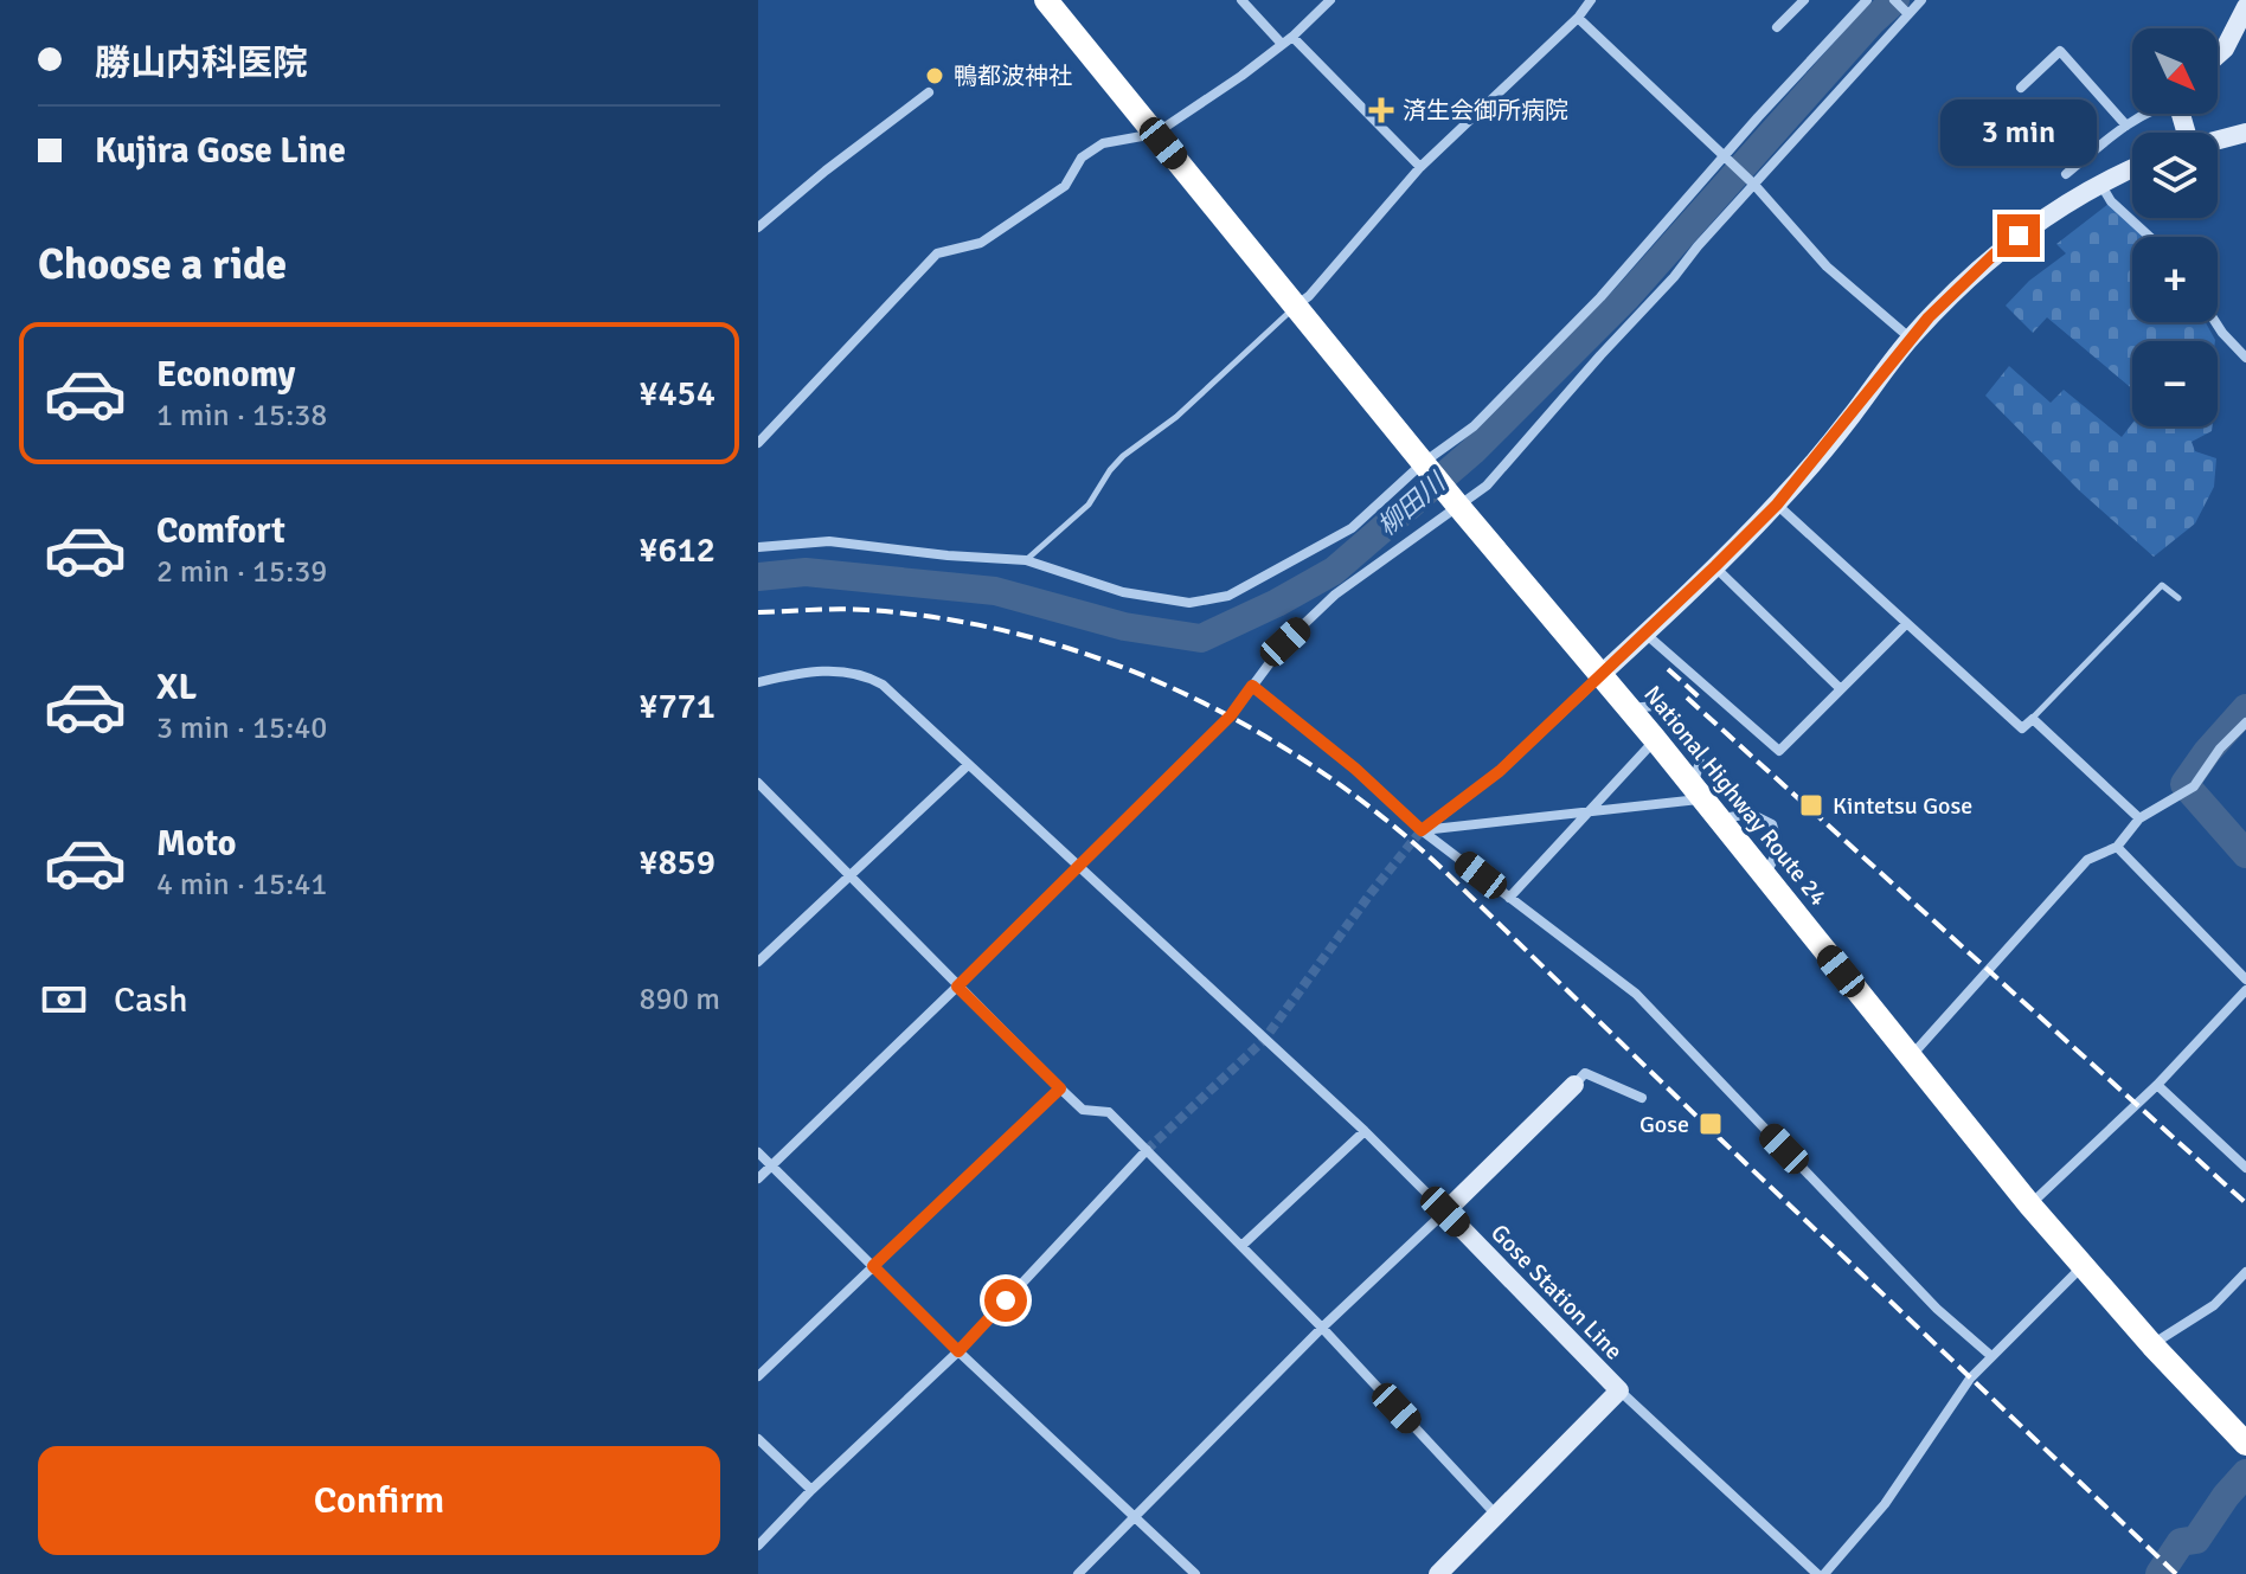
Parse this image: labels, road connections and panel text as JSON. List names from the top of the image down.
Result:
{
  "streets": {
    "highway": ["National Highway Route 24"],
    "main road": ["Gose Station Line"]
  },
  "water": ["柳田川"],
  "places": {
    "other": ["鴨都波神社"],
    "health": ["済生会御所病院"],
    "transit": ["Kintetsu Gose", "Gose"]
  },
  "north": "bottom right",
  "page": {
    "banner": ["勝山内科医院", "Kujira Gose Line"],
    "map_buttons": ["+", "−"],
    "bubble": "3 min",
    "heading": "Choose a ride",
    "list": [
      {
        "name": "Economy",
        "note": "1 min · 15:38",
        "value": "¥454"
      },
      {
        "name": "Comfort",
        "note": "2 min · 15:39",
        "value": "¥612"
      },
      {
        "name": "XL",
        "note": "3 min · 15:40",
        "value": "¥771"
      },
      {
        "name": "Moto",
        "note": "4 min · 15:41",
        "value": "¥859"
      }
    ],
    "pay": ["Cash", "890 m"],
    "buttons": "Confirm"
  }
}
